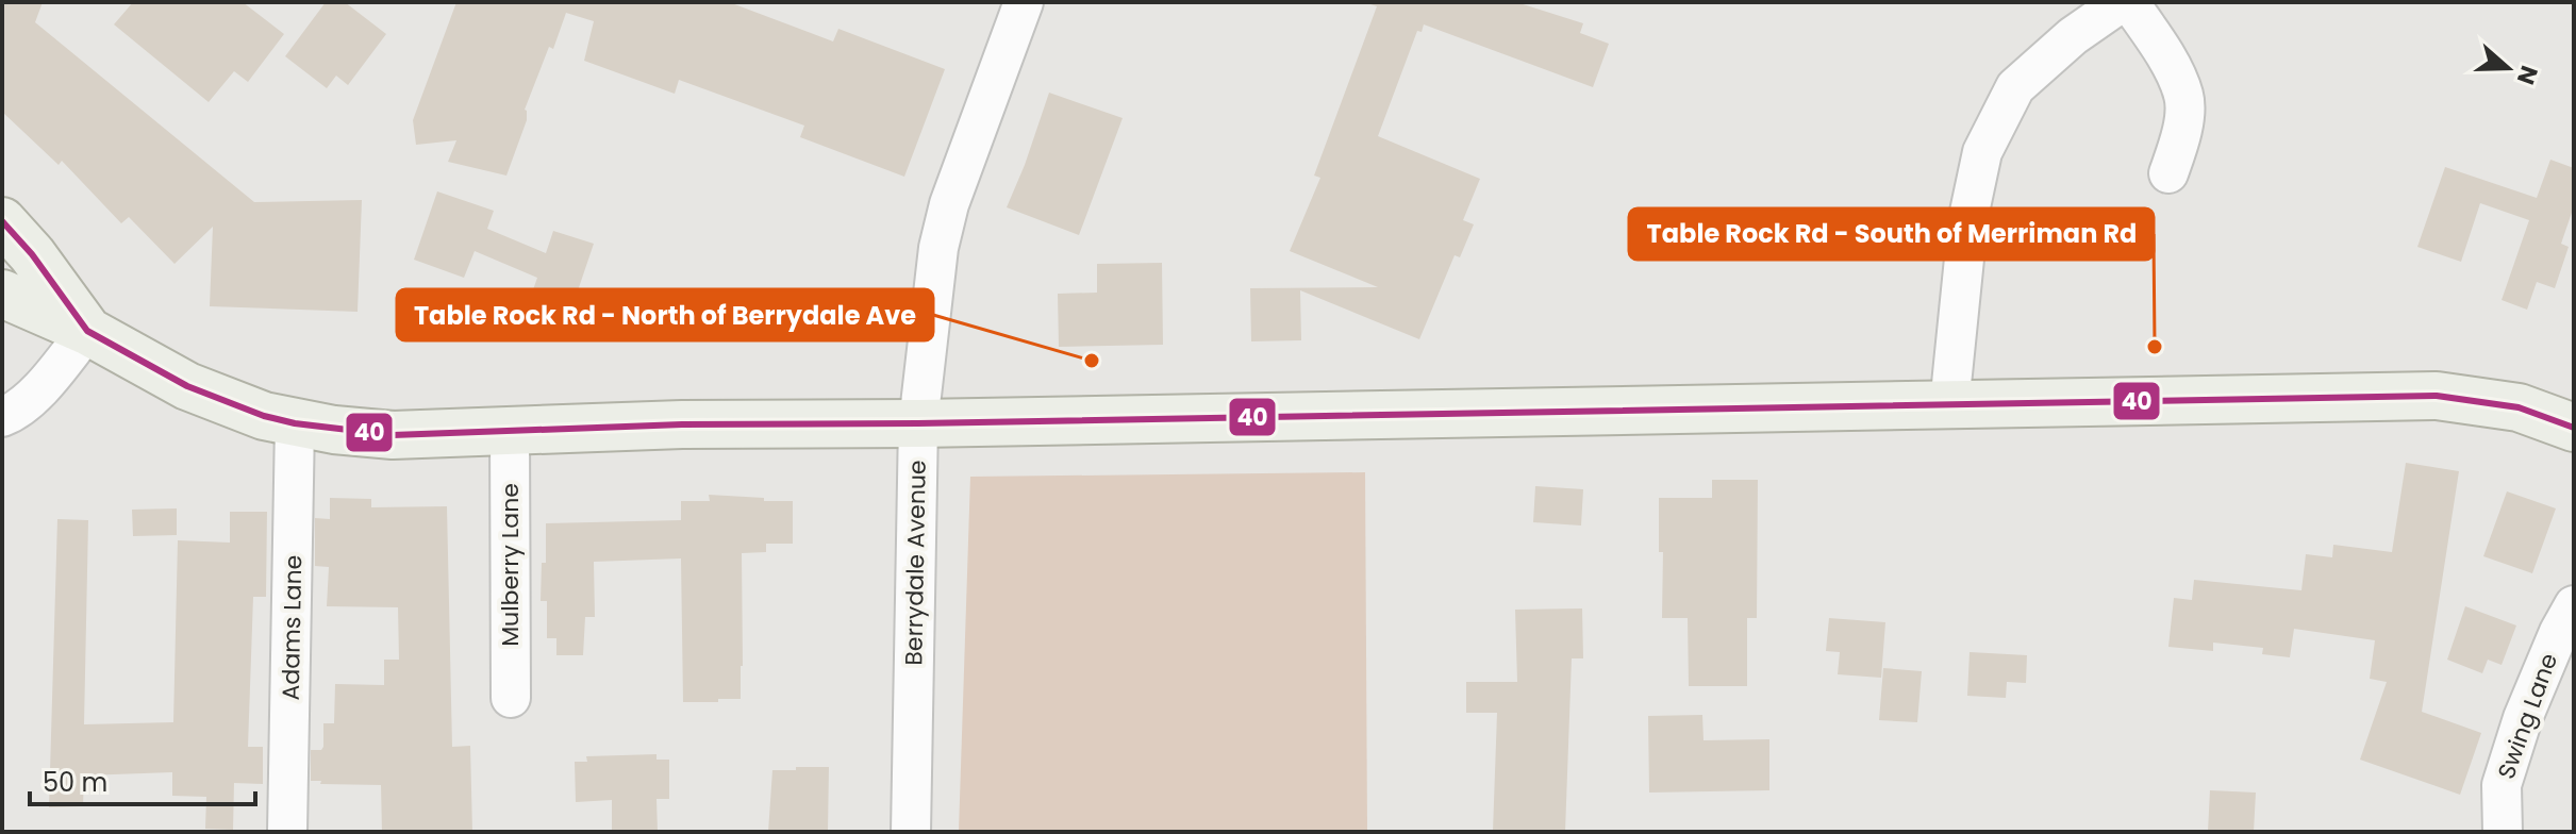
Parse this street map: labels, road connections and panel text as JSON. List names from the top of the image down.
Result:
{
  "streets": {
    "street": [
      "Berrydale Avenue",
      "Mulberry Lane",
      "Adams Lane",
      "Swing Lane"
    ]
  },
  "places": ["Table Rock Rd - South of Merriman Rd", "Table Rock Rd - North of Berrydale Ave"],
  "lines": ["transit line 40"],
  "scale_bar": "50 m",
  "north": "right"
}
